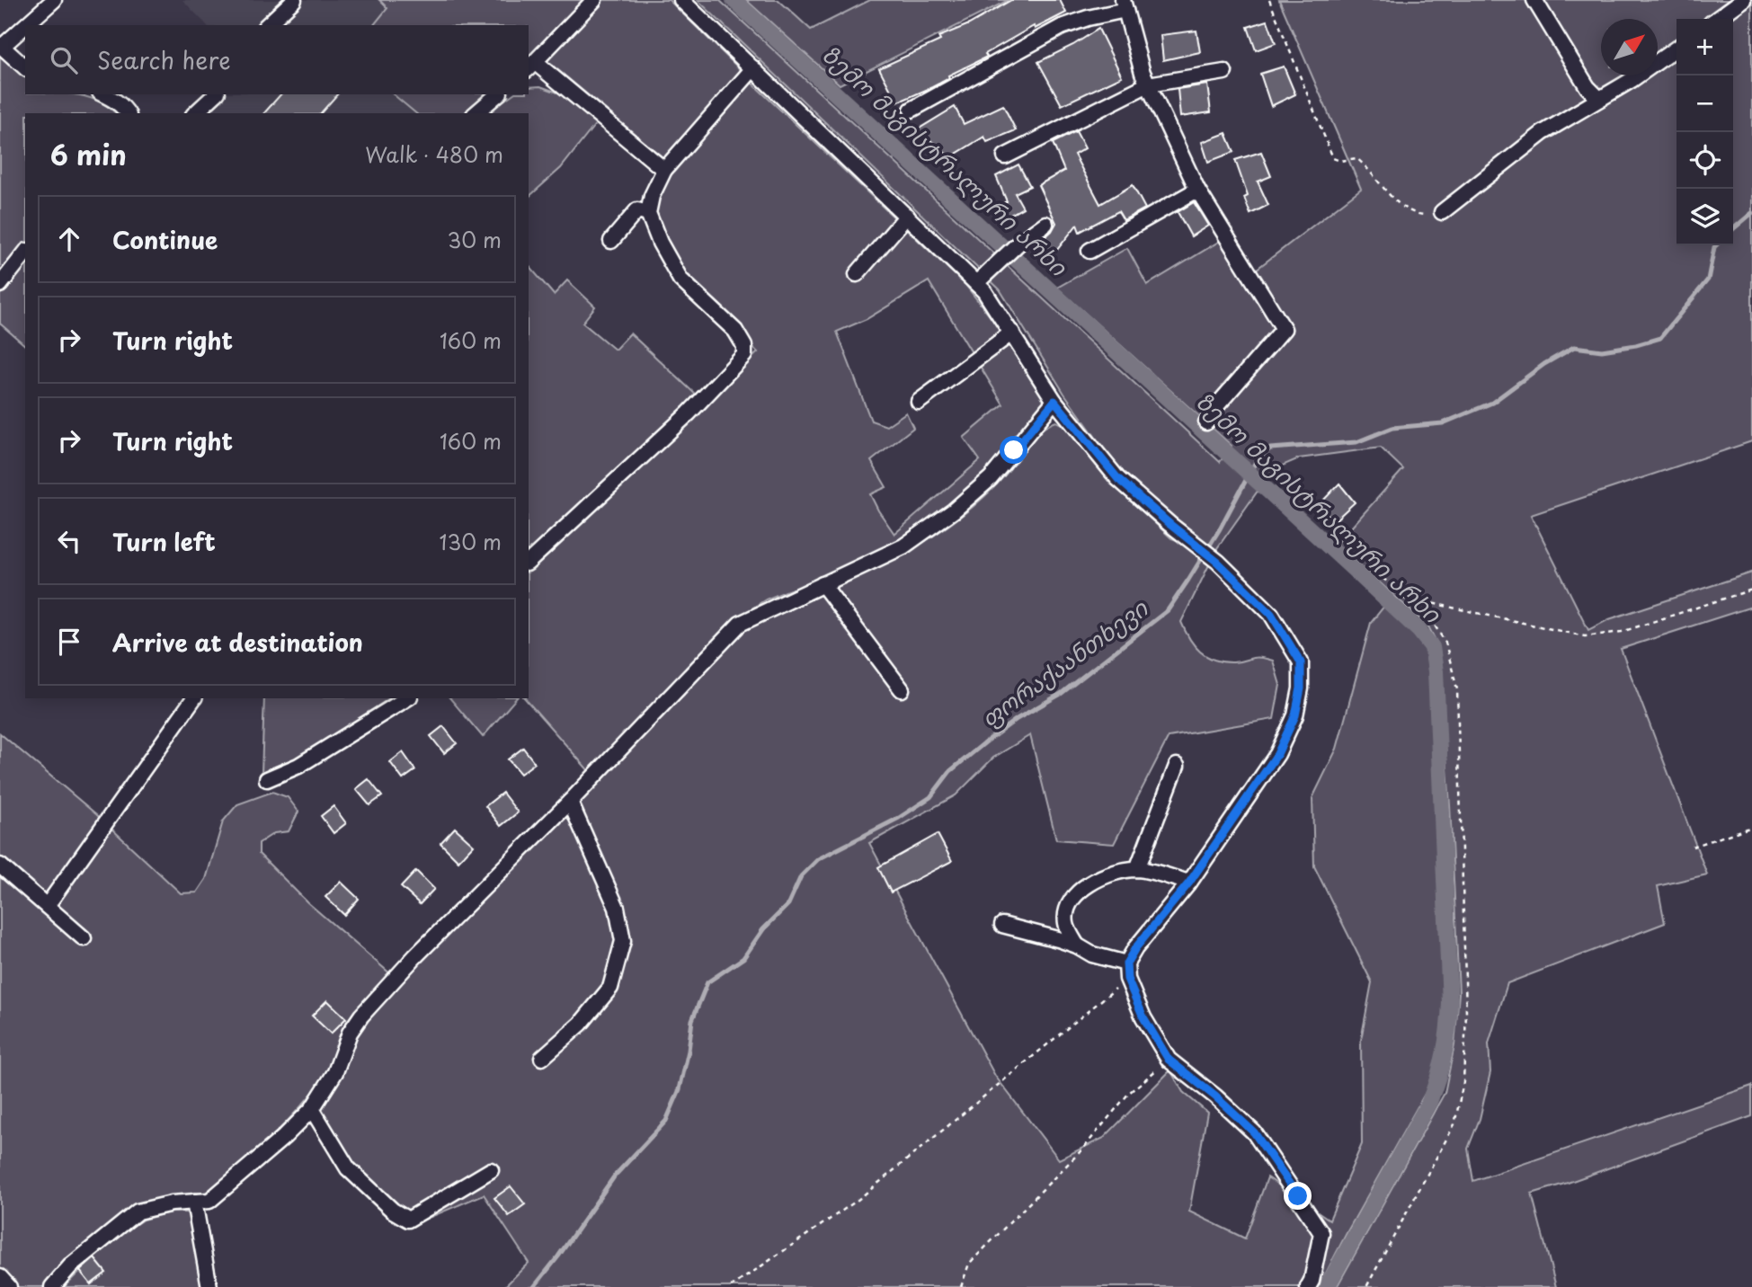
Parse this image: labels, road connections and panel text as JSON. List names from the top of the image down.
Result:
{
  "water": ["ზემო მაგისტრალური არხი", "ფორაქაანთხევი"],
  "north": "top right",
  "page": {
    "map_buttons": ["+", "−"],
    "search": "Search here",
    "heading": ["6 min", "Walk · 480 m"],
    "list": [
      ["Continue", "30 m"],
      ["Turn right", "160 m"],
      ["Turn right", "160 m"],
      ["Turn left", "130 m"],
      "Arrive at destination"
    ]
  }
}
